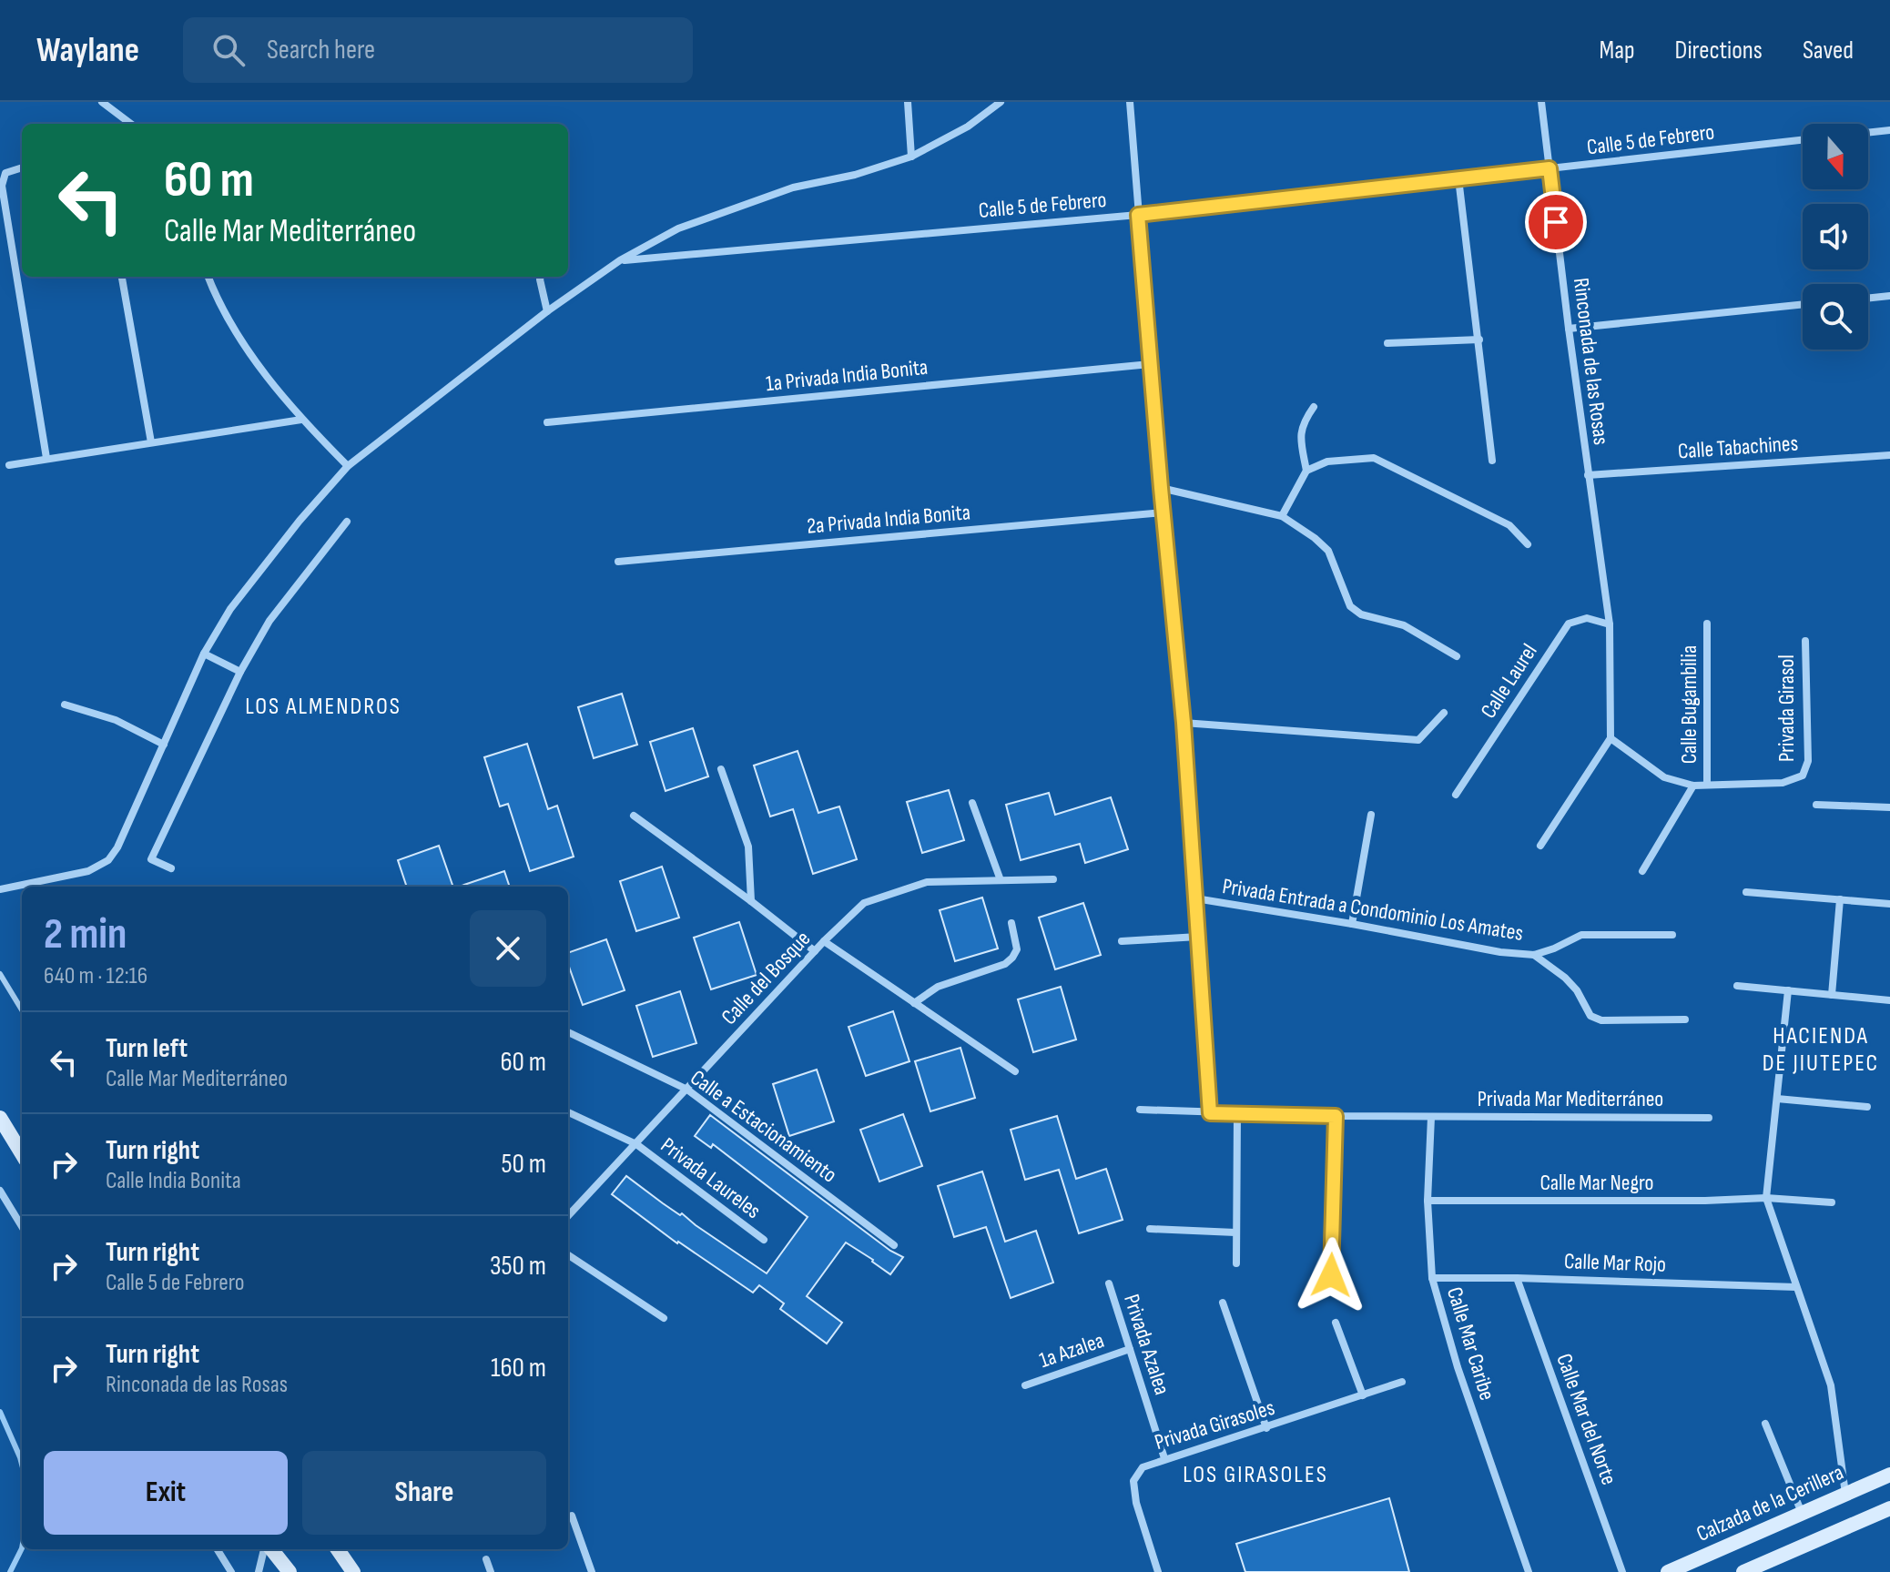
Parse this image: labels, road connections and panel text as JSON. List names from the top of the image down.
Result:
{
  "streets": {
    "street": [
      "Calle 5 de Febrero",
      "Rinconada de las Rosas",
      "1a Privada India Bonita",
      "Calle Tabachines",
      "2a Privada India Bonita",
      "Calle Laurel",
      "Calle Bugambilia",
      "Privada Girasol",
      "Privada Entrada a Condominio Los Amates",
      "Calle del Bosque",
      "Privada Mar Mediterráneo",
      "Calle a Estacionamiento",
      "Privada Laureles",
      "Calle Mar Negro",
      "Calle Mar Rojo",
      "Calle Mar Caribe",
      "Privada Azalea",
      "1a Azalea",
      "Calle Mar del Norte",
      "Privada Girasoles",
      "Calzada de la Cerillera"
    ]
  },
  "crossings": [
    ["Calle 5 de Febrero", "Rinconada de las Rosas"],
    ["Rinconada de las Rosas", "Calle Tabachines"],
    ["Rinconada de las Rosas", "Calle Laurel"],
    ["Calle Bugambilia", "Privada Girasol"],
    ["Calle del Bosque", "Calle a Estacionamiento"],
    ["Calle del Bosque", "Privada Laureles"],
    ["Privada Mar Mediterráneo", "Calle Mar Caribe"],
    ["Calle Mar Negro", "Calle Mar Caribe"],
    ["Calle Mar Rojo", "Calle Mar Caribe"],
    ["Calle Mar Rojo", "Calle Mar del Norte"],
    ["Privada Azalea", "1a Azalea"],
    ["Privada Azalea", "Privada Girasoles"]
  ],
  "districts": ["LOS ALMENDROS", "HACIENDA DE JIUTEPEC", "LOS GIRASOLES"],
  "north": "bottom",
  "page": {
    "header": "Waylane",
    "search": "Search here",
    "nav": ["Map", "Directions", "Saved"],
    "turn": ["60 m", "Calle Mar Mediterráneo"],
    "heading": ["2 min", "640 m · 12:16"],
    "list": [
      {
        "name": "Turn left",
        "note": "Calle Mar Mediterráneo",
        "value": "60 m"
      },
      {
        "name": "Turn right",
        "note": "Calle India Bonita",
        "value": "50 m"
      },
      {
        "name": "Turn right",
        "note": "Calle 5 de Febrero",
        "value": "350 m"
      },
      {
        "name": "Turn right",
        "note": "Rinconada de las Rosas",
        "value": "160 m"
      }
    ],
    "buttons": ["Exit", "Share"]
  }
}
